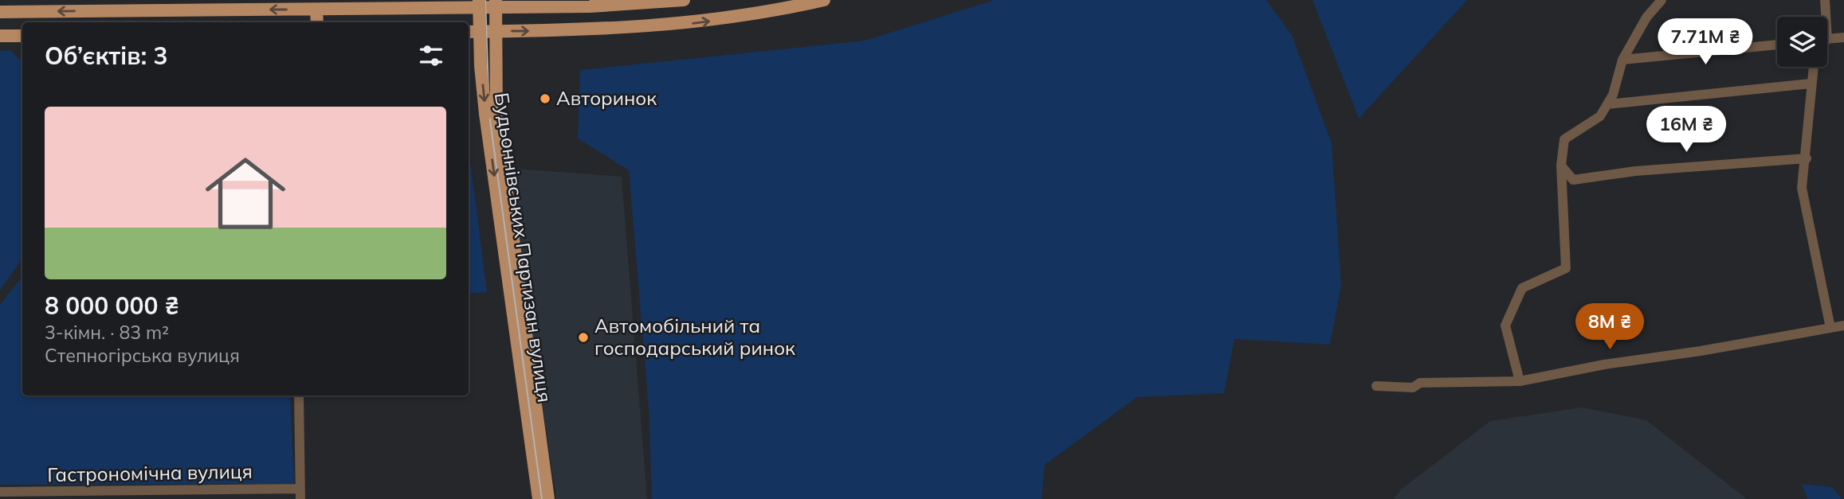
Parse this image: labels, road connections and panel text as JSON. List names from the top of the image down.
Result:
{
  "streets": {
    "main road": ["Будьоннівських Партизан вулиця"],
    "street": ["Гастрономічна вулиця"]
  },
  "places": ["Авторинок", "Автомобільний та господарський ринок"],
  "page": {
    "price": ["7.71M ₴", "16M ₴", "8M ₴"],
    "heading": "Об’єктів: 3",
    "list": [
      {
        "name": "8 000 000 ₴",
        "note": "3-кімн. · 83 m² · Степногірська вулиця"
      }
    ]
  }
}
